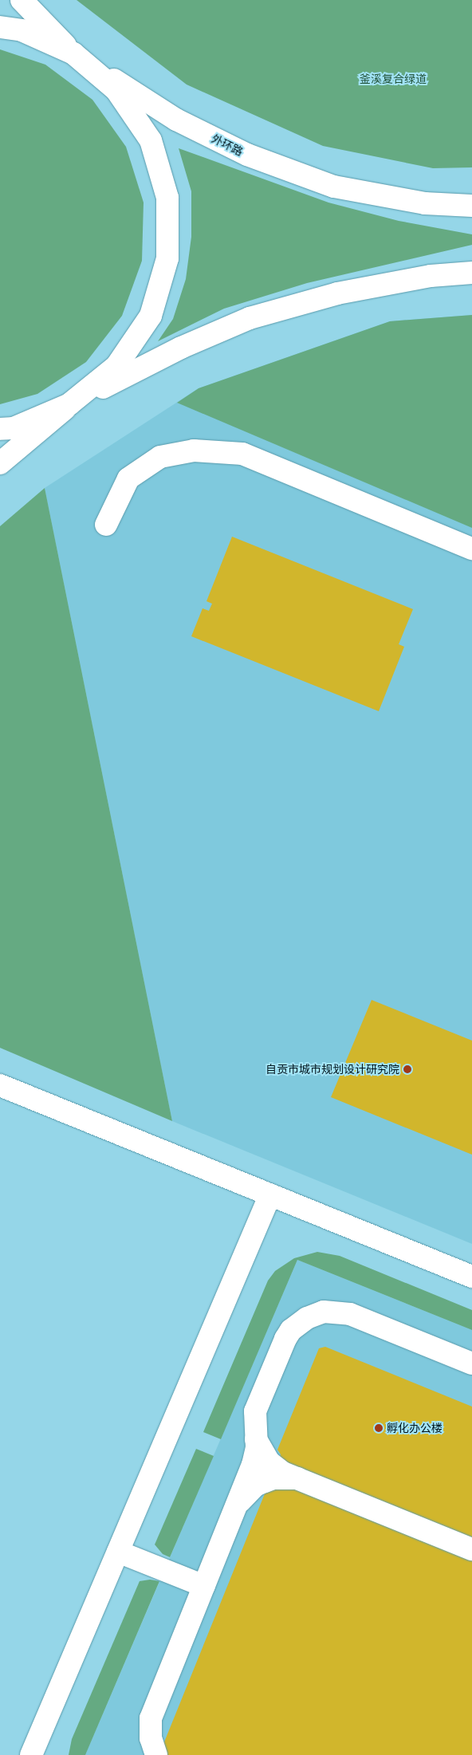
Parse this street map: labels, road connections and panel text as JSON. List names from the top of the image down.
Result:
{
  "streets": {
    "main road": ["外环路"]
  },
  "parks": ["釜溪复合绿道"],
  "places": ["自贡市城市规划设计研究院", "孵化办公楼"]
}
